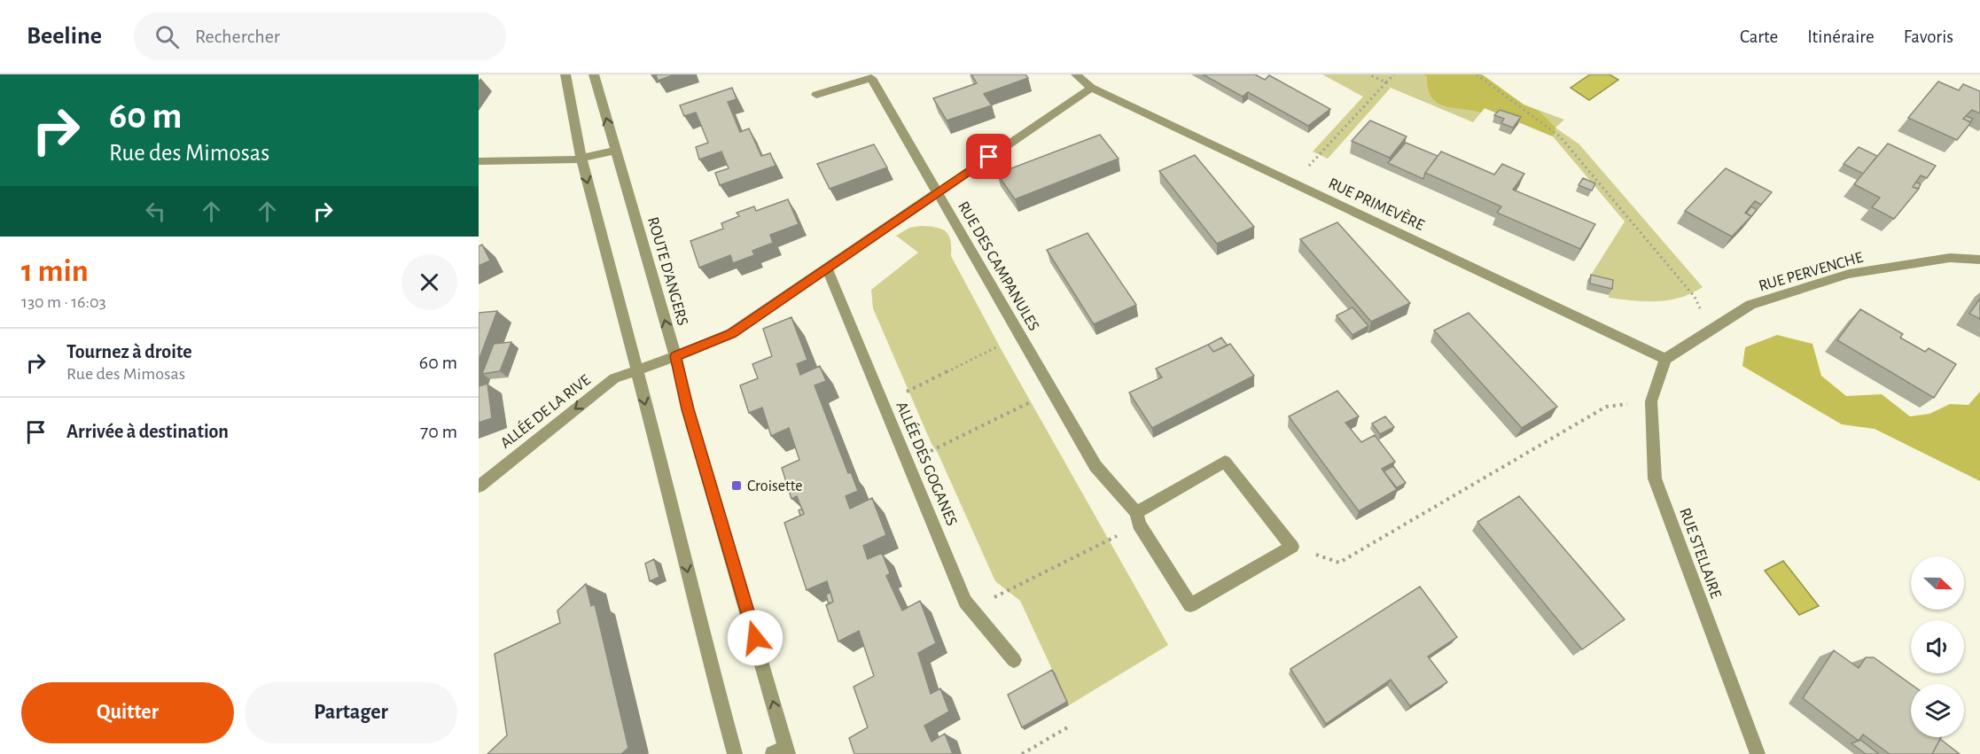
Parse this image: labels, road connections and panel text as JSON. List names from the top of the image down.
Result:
{
  "streets": {
    "street": [
      "RUE PRIMEVÈRE",
      "RUE DES CAMPANULES",
      "ROUTE D'ANGERS",
      "RUE PERVENCHE",
      "ALLÉE DE LA RIVE",
      "ALLÉE DES GOGANES",
      "RUE STELLAIRE"
    ]
  },
  "crossings": [
    ["RUE PRIMEVÈRE", "RUE PERVENCHE"],
    ["RUE PRIMEVÈRE", "ALLÉE DE LA RIVE"],
    ["RUE PRIMEVÈRE", "RUE STELLAIRE"],
    ["RUE DES CAMPANULES", "ALLÉE DE LA RIVE"],
    ["ROUTE D'ANGERS", "ALLÉE DE LA RIVE"],
    ["RUE PERVENCHE", "RUE STELLAIRE"],
    ["ALLÉE DE LA RIVE", "ALLÉE DES GOGANES"]
  ],
  "places": {
    "transit": ["Croisette"]
  },
  "north": "right",
  "page": {
    "header": "Beeline",
    "search": "Rechercher",
    "nav": ["Carte", "Itinéraire", "Favoris"],
    "turn": ["60 m", "Rue des Mimosas"],
    "heading": ["1 min", "130 m · 16:03"],
    "list": [
      {
        "name": "Tournez à droite",
        "note": "Rue des Mimosas",
        "value": "60 m"
      },
      {
        "name": "Arrivée à destination",
        "value": "70 m"
      }
    ],
    "buttons": ["Quitter", "Partager"]
  }
}
